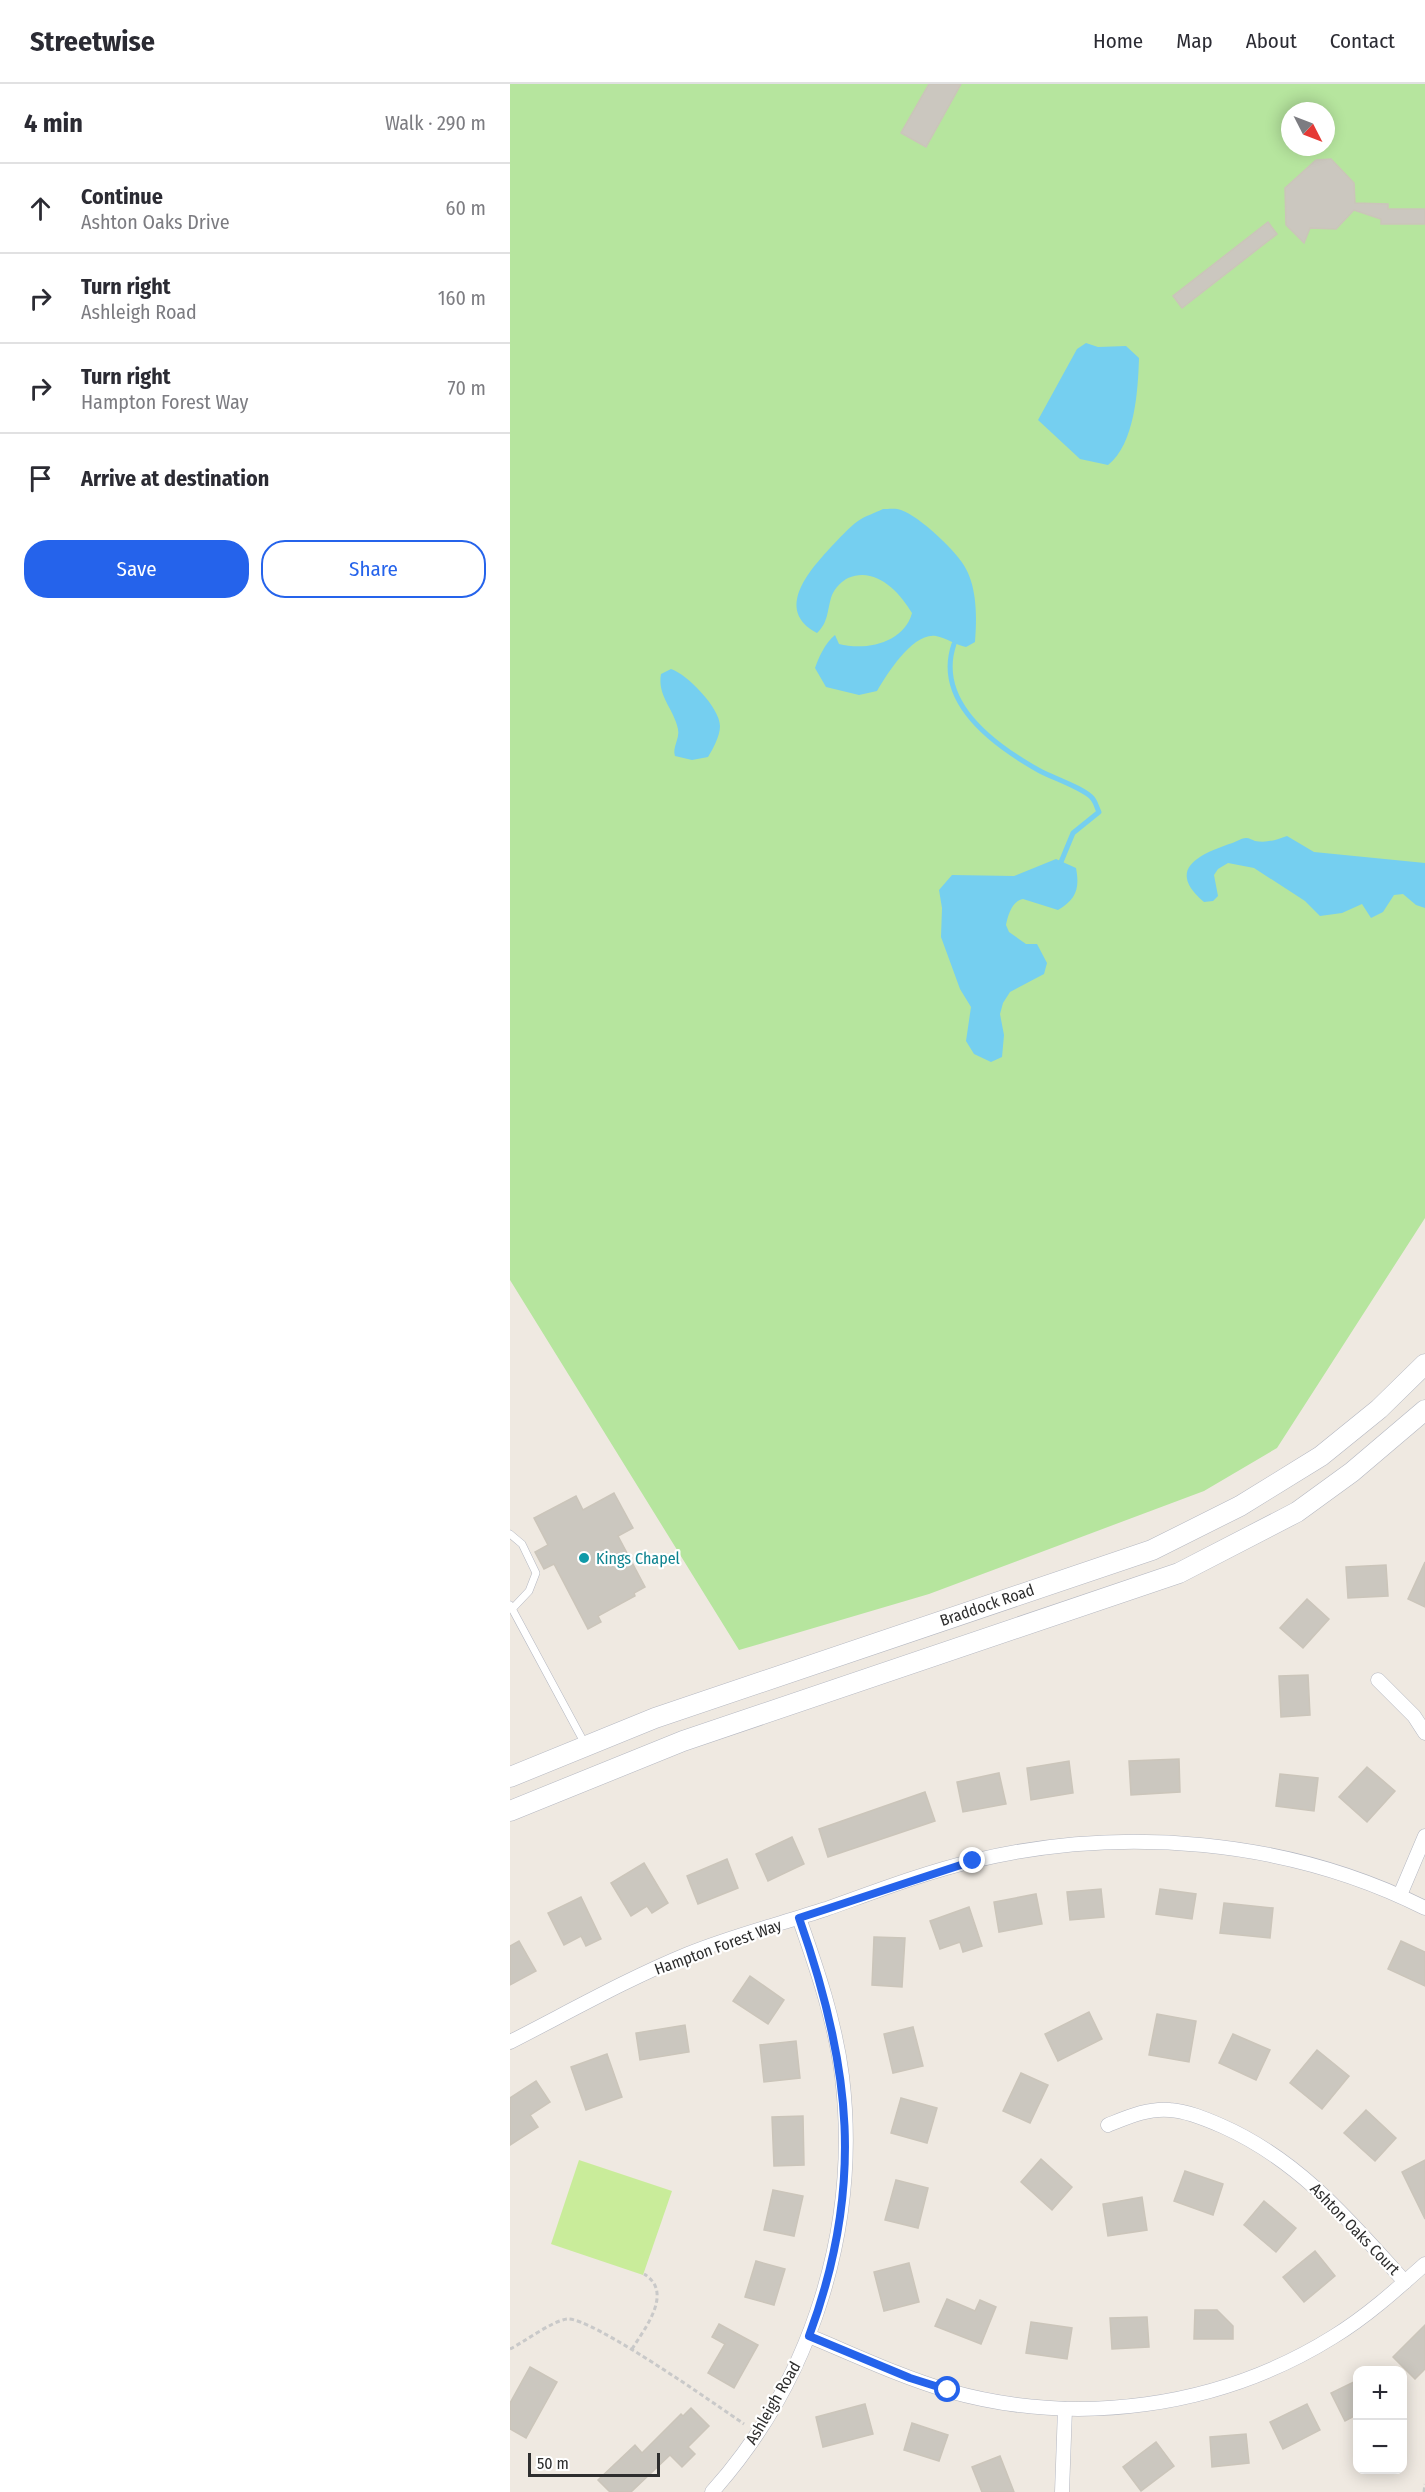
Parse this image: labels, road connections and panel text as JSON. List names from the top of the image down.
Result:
{
  "streets": {
    "main road": ["Braddock Road"],
    "street": ["Hampton Forest Way", "Ashton Oaks Court", "Ashleigh Road"]
  },
  "crossings": [
    ["Hampton Forest Way", "Ashleigh Road"]
  ],
  "places": ["Kings Chapel"],
  "scale_bar": "50 m",
  "north": "bottom right",
  "page": {
    "header": "Streetwise",
    "nav": [
      "Home",
      "Map",
      "About",
      "Contact"
    ],
    "heading": ["4 min", "Walk · 290 m"],
    "list": [
      ["Continue", "Ashton Oaks Drive", "60 m"],
      ["Turn right", "Ashleigh Road", "160 m"],
      ["Turn right", "Hampton Forest Way", "70 m"],
      "Arrive at destination"
    ],
    "buttons": ["Save", "Share"],
    "map_buttons": ["+", "−"],
    "scale": "50 m"
  }
}
